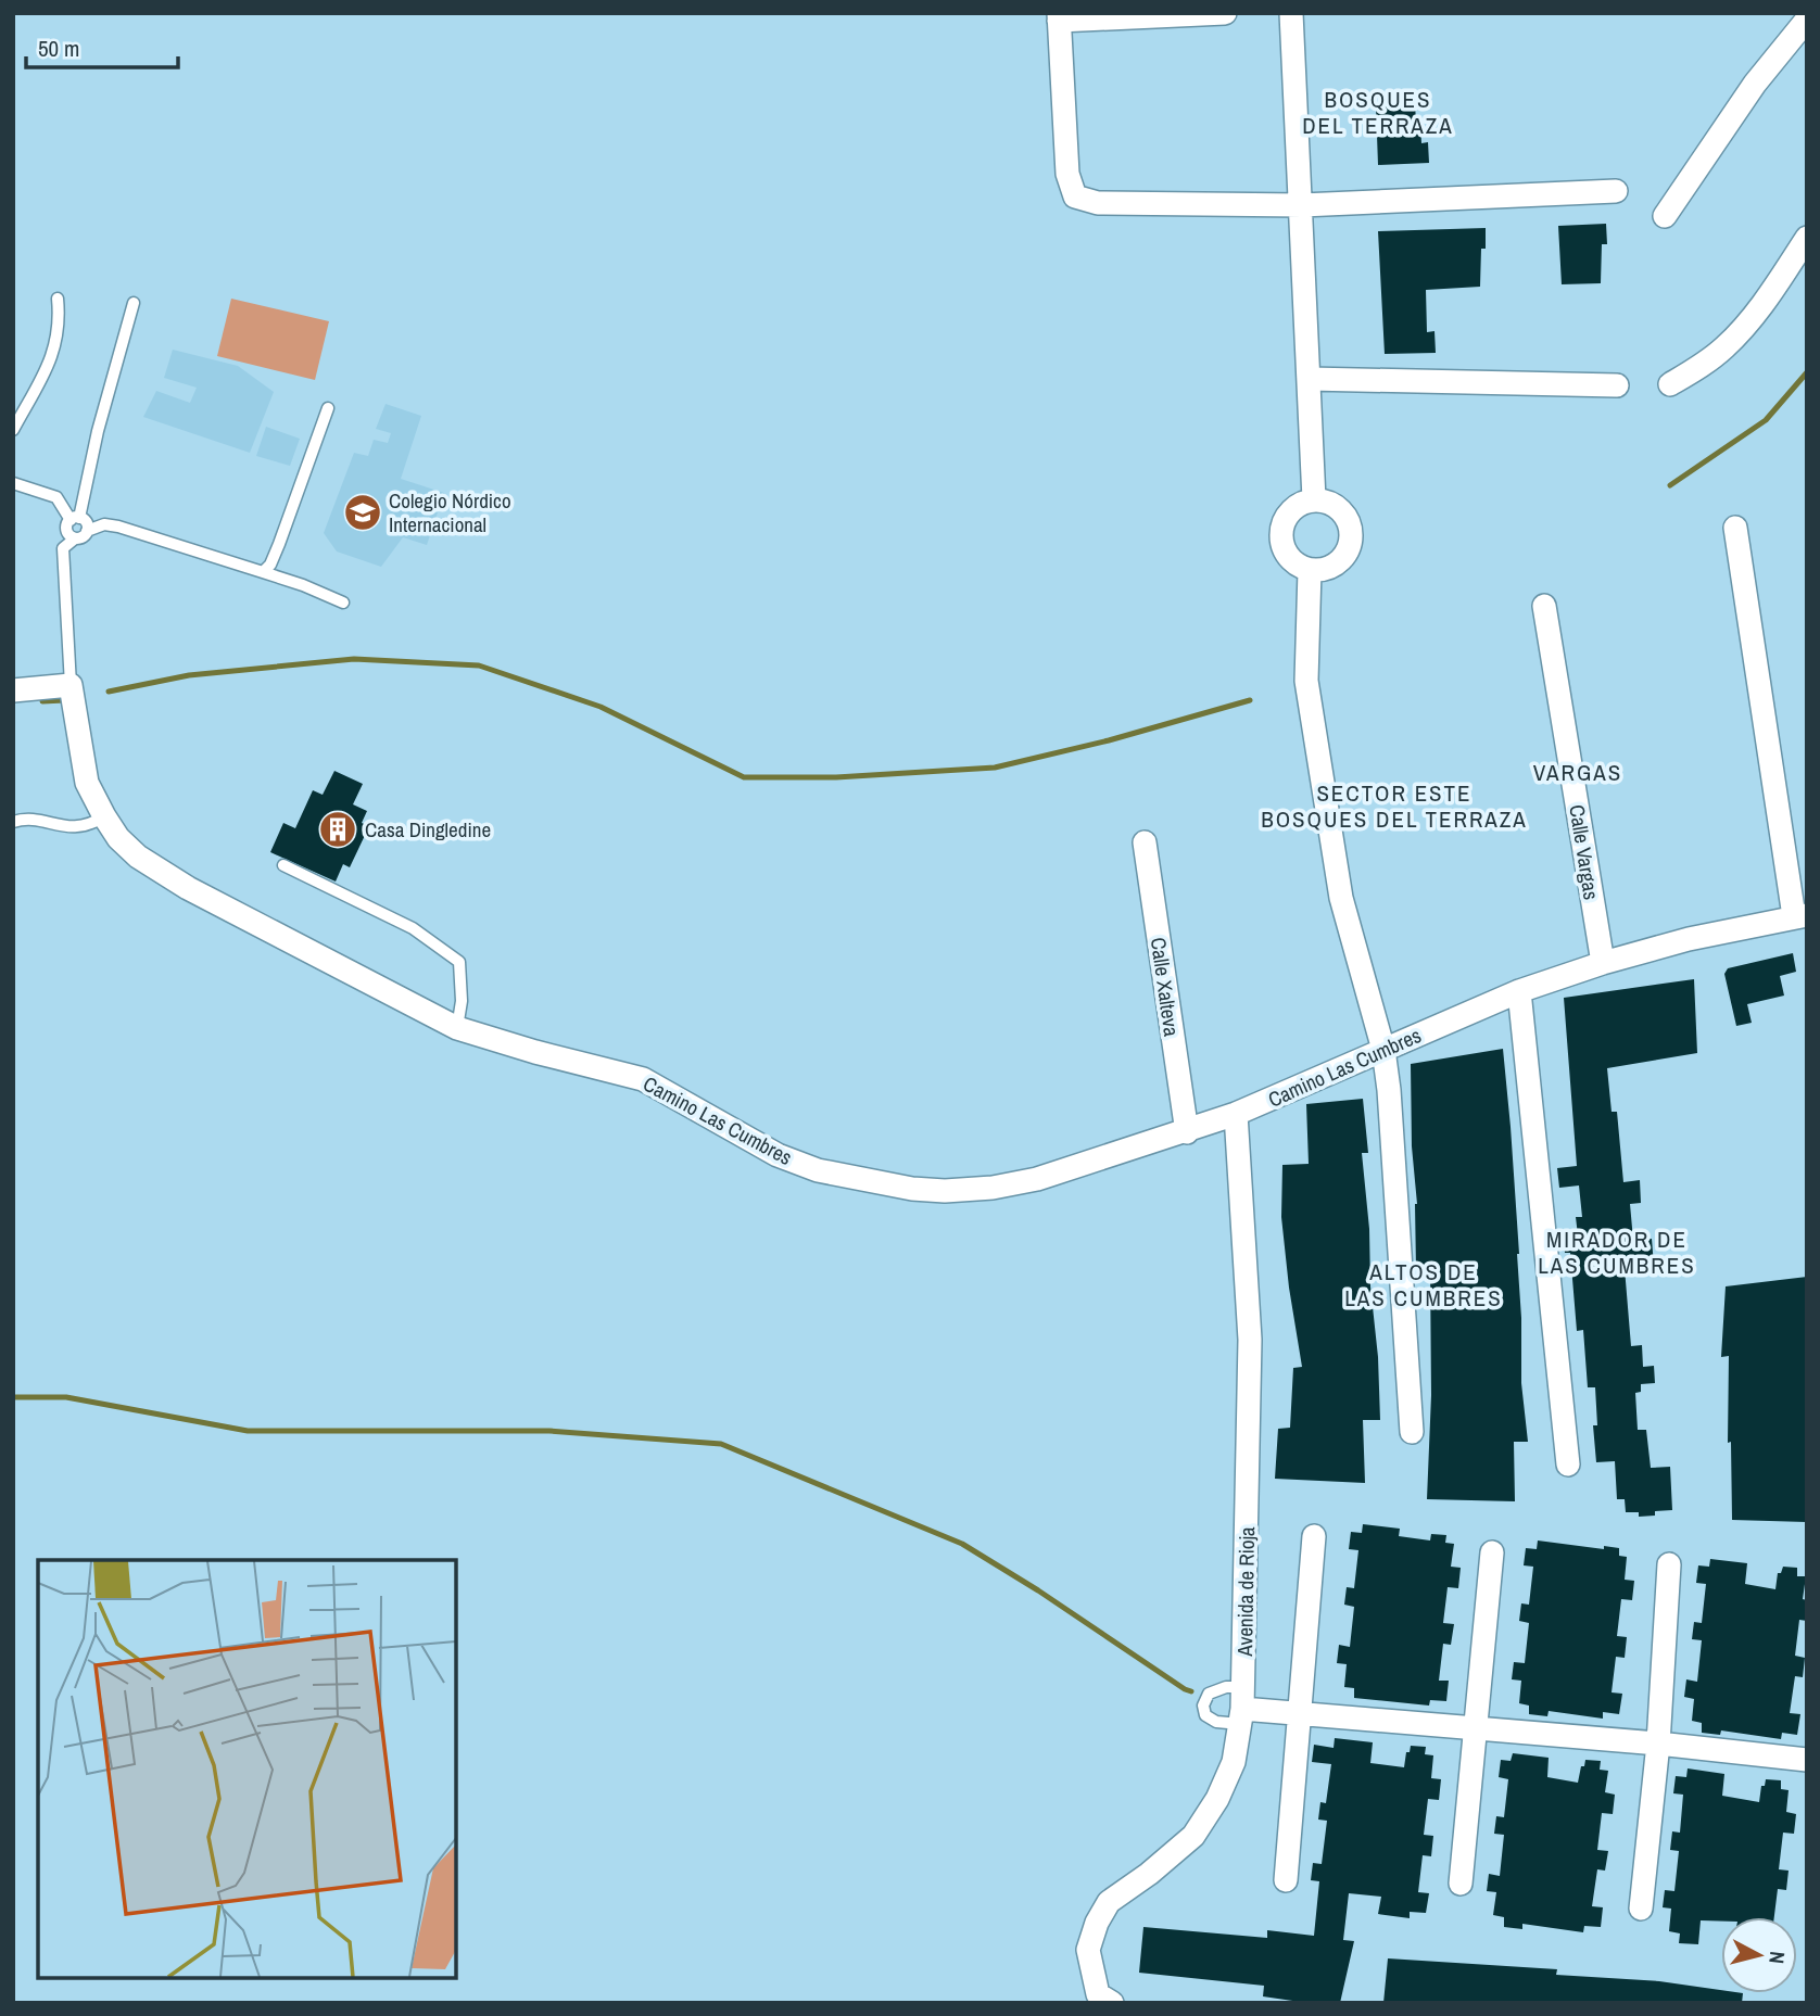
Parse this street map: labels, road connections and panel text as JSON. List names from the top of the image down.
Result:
{
  "streets": {
    "street": [
      "Calle Vargas",
      "Calle Xalteva",
      "Camino Las Cumbres",
      "Avenida de Rioja"
    ]
  },
  "crossings": [
    ["Calle Vargas", "Camino Las Cumbres"],
    ["Calle Xalteva", "Camino Las Cumbres"],
    ["Camino Las Cumbres", "Avenida de Rioja"]
  ],
  "districts": [
    "BOSQUES DEL TERRAZA",
    "VARGAS",
    "SECTOR ESTE BOSQUES DEL TERRAZA",
    "MIRADOR DE LAS CUMBRES",
    "ALTOS DE LAS CUMBRES"
  ],
  "places": {
    "school or university": ["Colegio Nórdico Internacional"],
    "building": ["Casa Dingledine"]
  },
  "scale_bar": "50 m",
  "north": "right"
}
